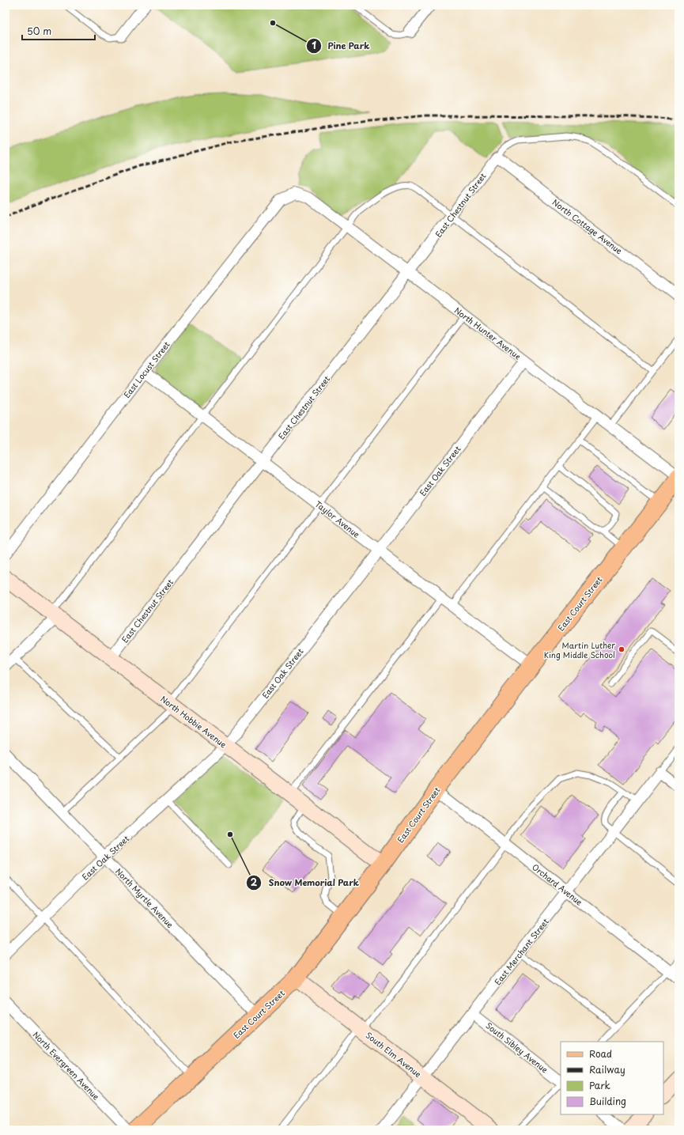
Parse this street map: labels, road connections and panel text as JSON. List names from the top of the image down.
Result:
{
  "streets": {
    "main road": ["East Court Street", "North Hobbie Avenue", "South Elm Avenue"],
    "street": [
      "East Chestnut Street",
      "North Cottage Avenue",
      "North Hunter Avenue",
      "East Locust Street",
      "East Oak Street",
      "Taylor Avenue",
      "Orchard Avenue",
      "North Myrtle Avenue",
      "East Merchant Street",
      "South Sibley Avenue",
      "North Evergreen Avenue"
    ]
  },
  "crossings": [
    ["East Chestnut Street", "North Cottage Avenue"],
    ["East Chestnut Street", "North Hunter Avenue"],
    ["East Chestnut Street", "Taylor Avenue"],
    ["East Chestnut Street", "North Hobbie Avenue"],
    ["North Hunter Avenue", "East Locust Street"],
    ["North Hunter Avenue", "East Oak Street"],
    ["North Hunter Avenue", "East Court Street"],
    ["East Locust Street", "Taylor Avenue"],
    ["East Oak Street", "Taylor Avenue"],
    ["East Oak Street", "North Hobbie Avenue"],
    ["East Oak Street", "North Myrtle Avenue"],
    ["Taylor Avenue", "East Court Street"],
    ["East Court Street", "North Hobbie Avenue"],
    ["East Court Street", "Orchard Avenue"],
    ["East Court Street", "North Myrtle Avenue"],
    ["East Court Street", "South Elm Avenue"],
    ["Orchard Avenue", "East Merchant Street"],
    ["East Merchant Street", "South Sibley Avenue"],
    ["East Merchant Street", "South Elm Avenue"]
  ],
  "places": ["Pine Park", "Martin Luther King Middle School", "Snow Memorial Park"],
  "legend": [
    "Road",
    "Railway",
    "Park",
    "Building"
  ],
  "scale_bar": "50 m"
}
